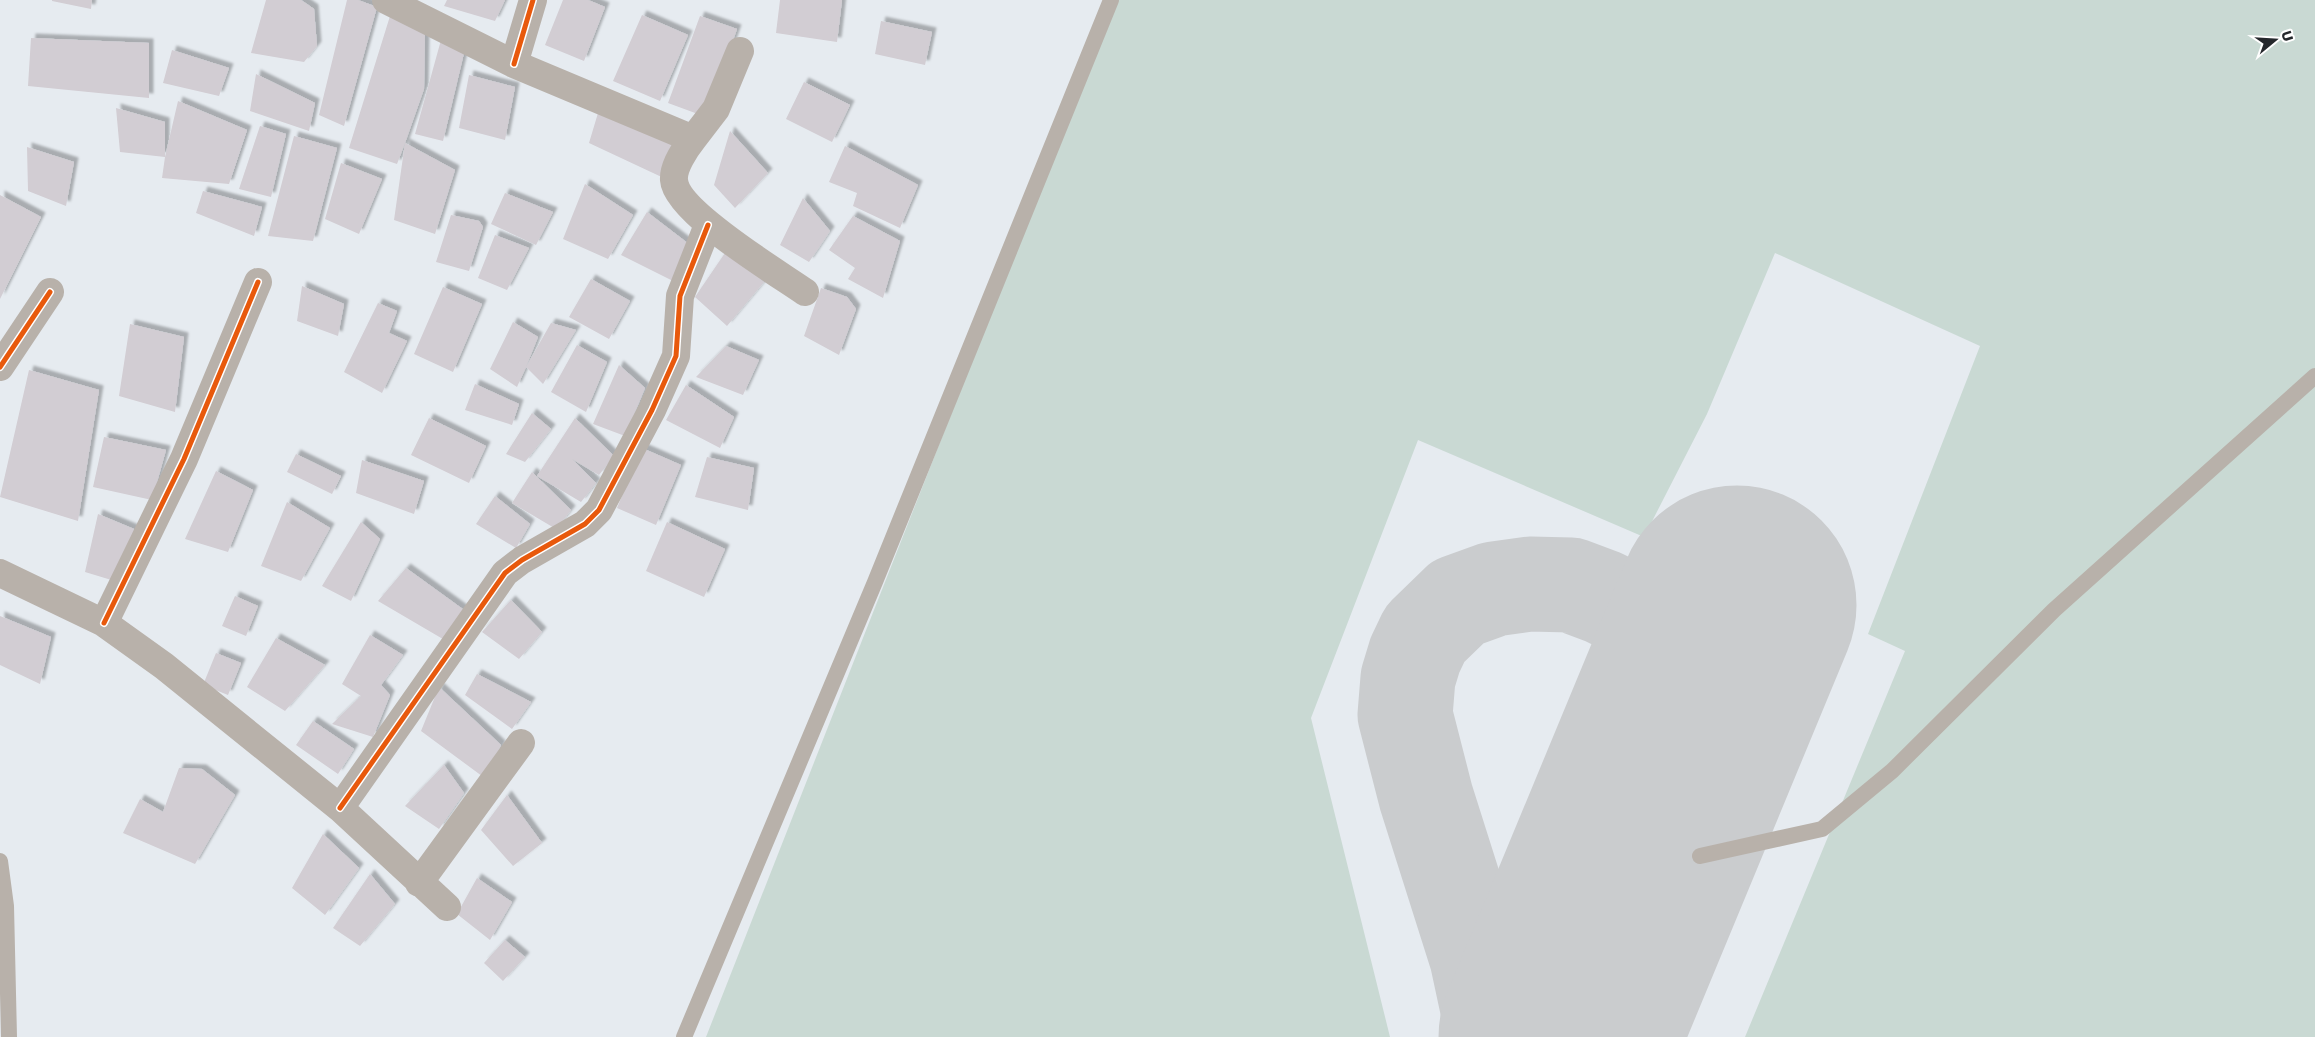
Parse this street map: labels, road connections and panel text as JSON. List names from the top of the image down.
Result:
{
  "north": "right"
}
